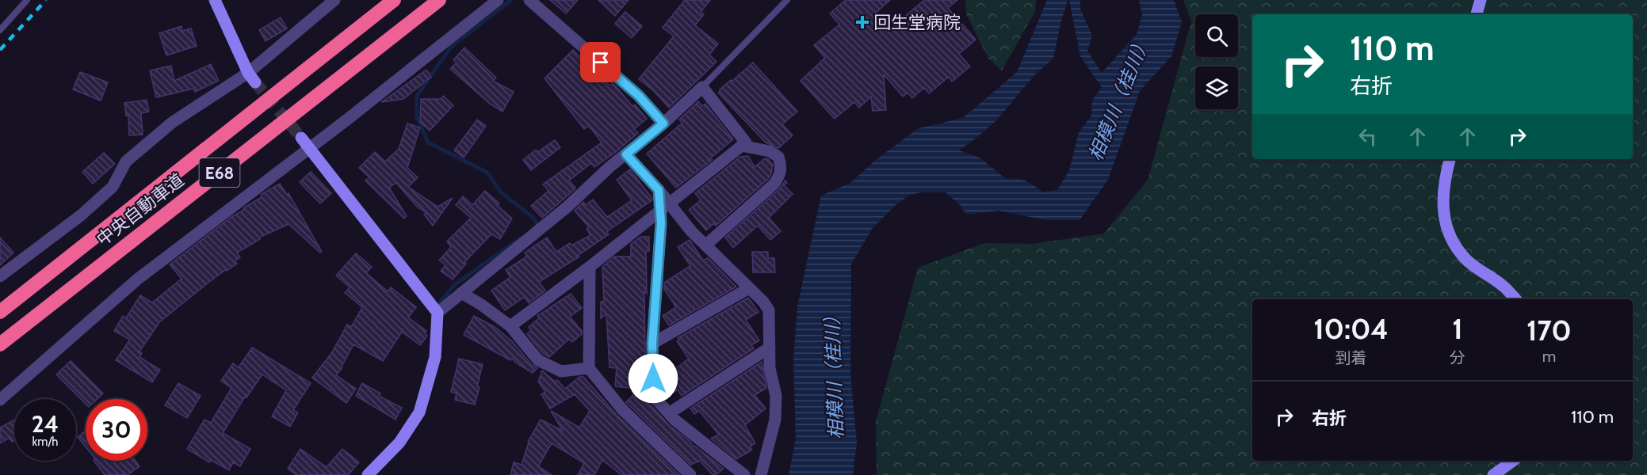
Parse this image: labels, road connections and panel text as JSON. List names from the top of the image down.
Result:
{
  "streets": {
    "highway": ["E68", "中央自動車道"]
  },
  "water": ["相模川（桂川）"],
  "places": {
    "health": ["回生堂病院"]
  },
  "page": {
    "turn": ["110 m", "右折"],
    "eta": [
      "10:04",
      "到着",
      "1",
      "分",
      "170",
      "m"
    ],
    "list": [
      {
        "name": "右折",
        "value": "110 m"
      }
    ],
    "speed": "24 km/h",
    "limit": "30"
  }
}
